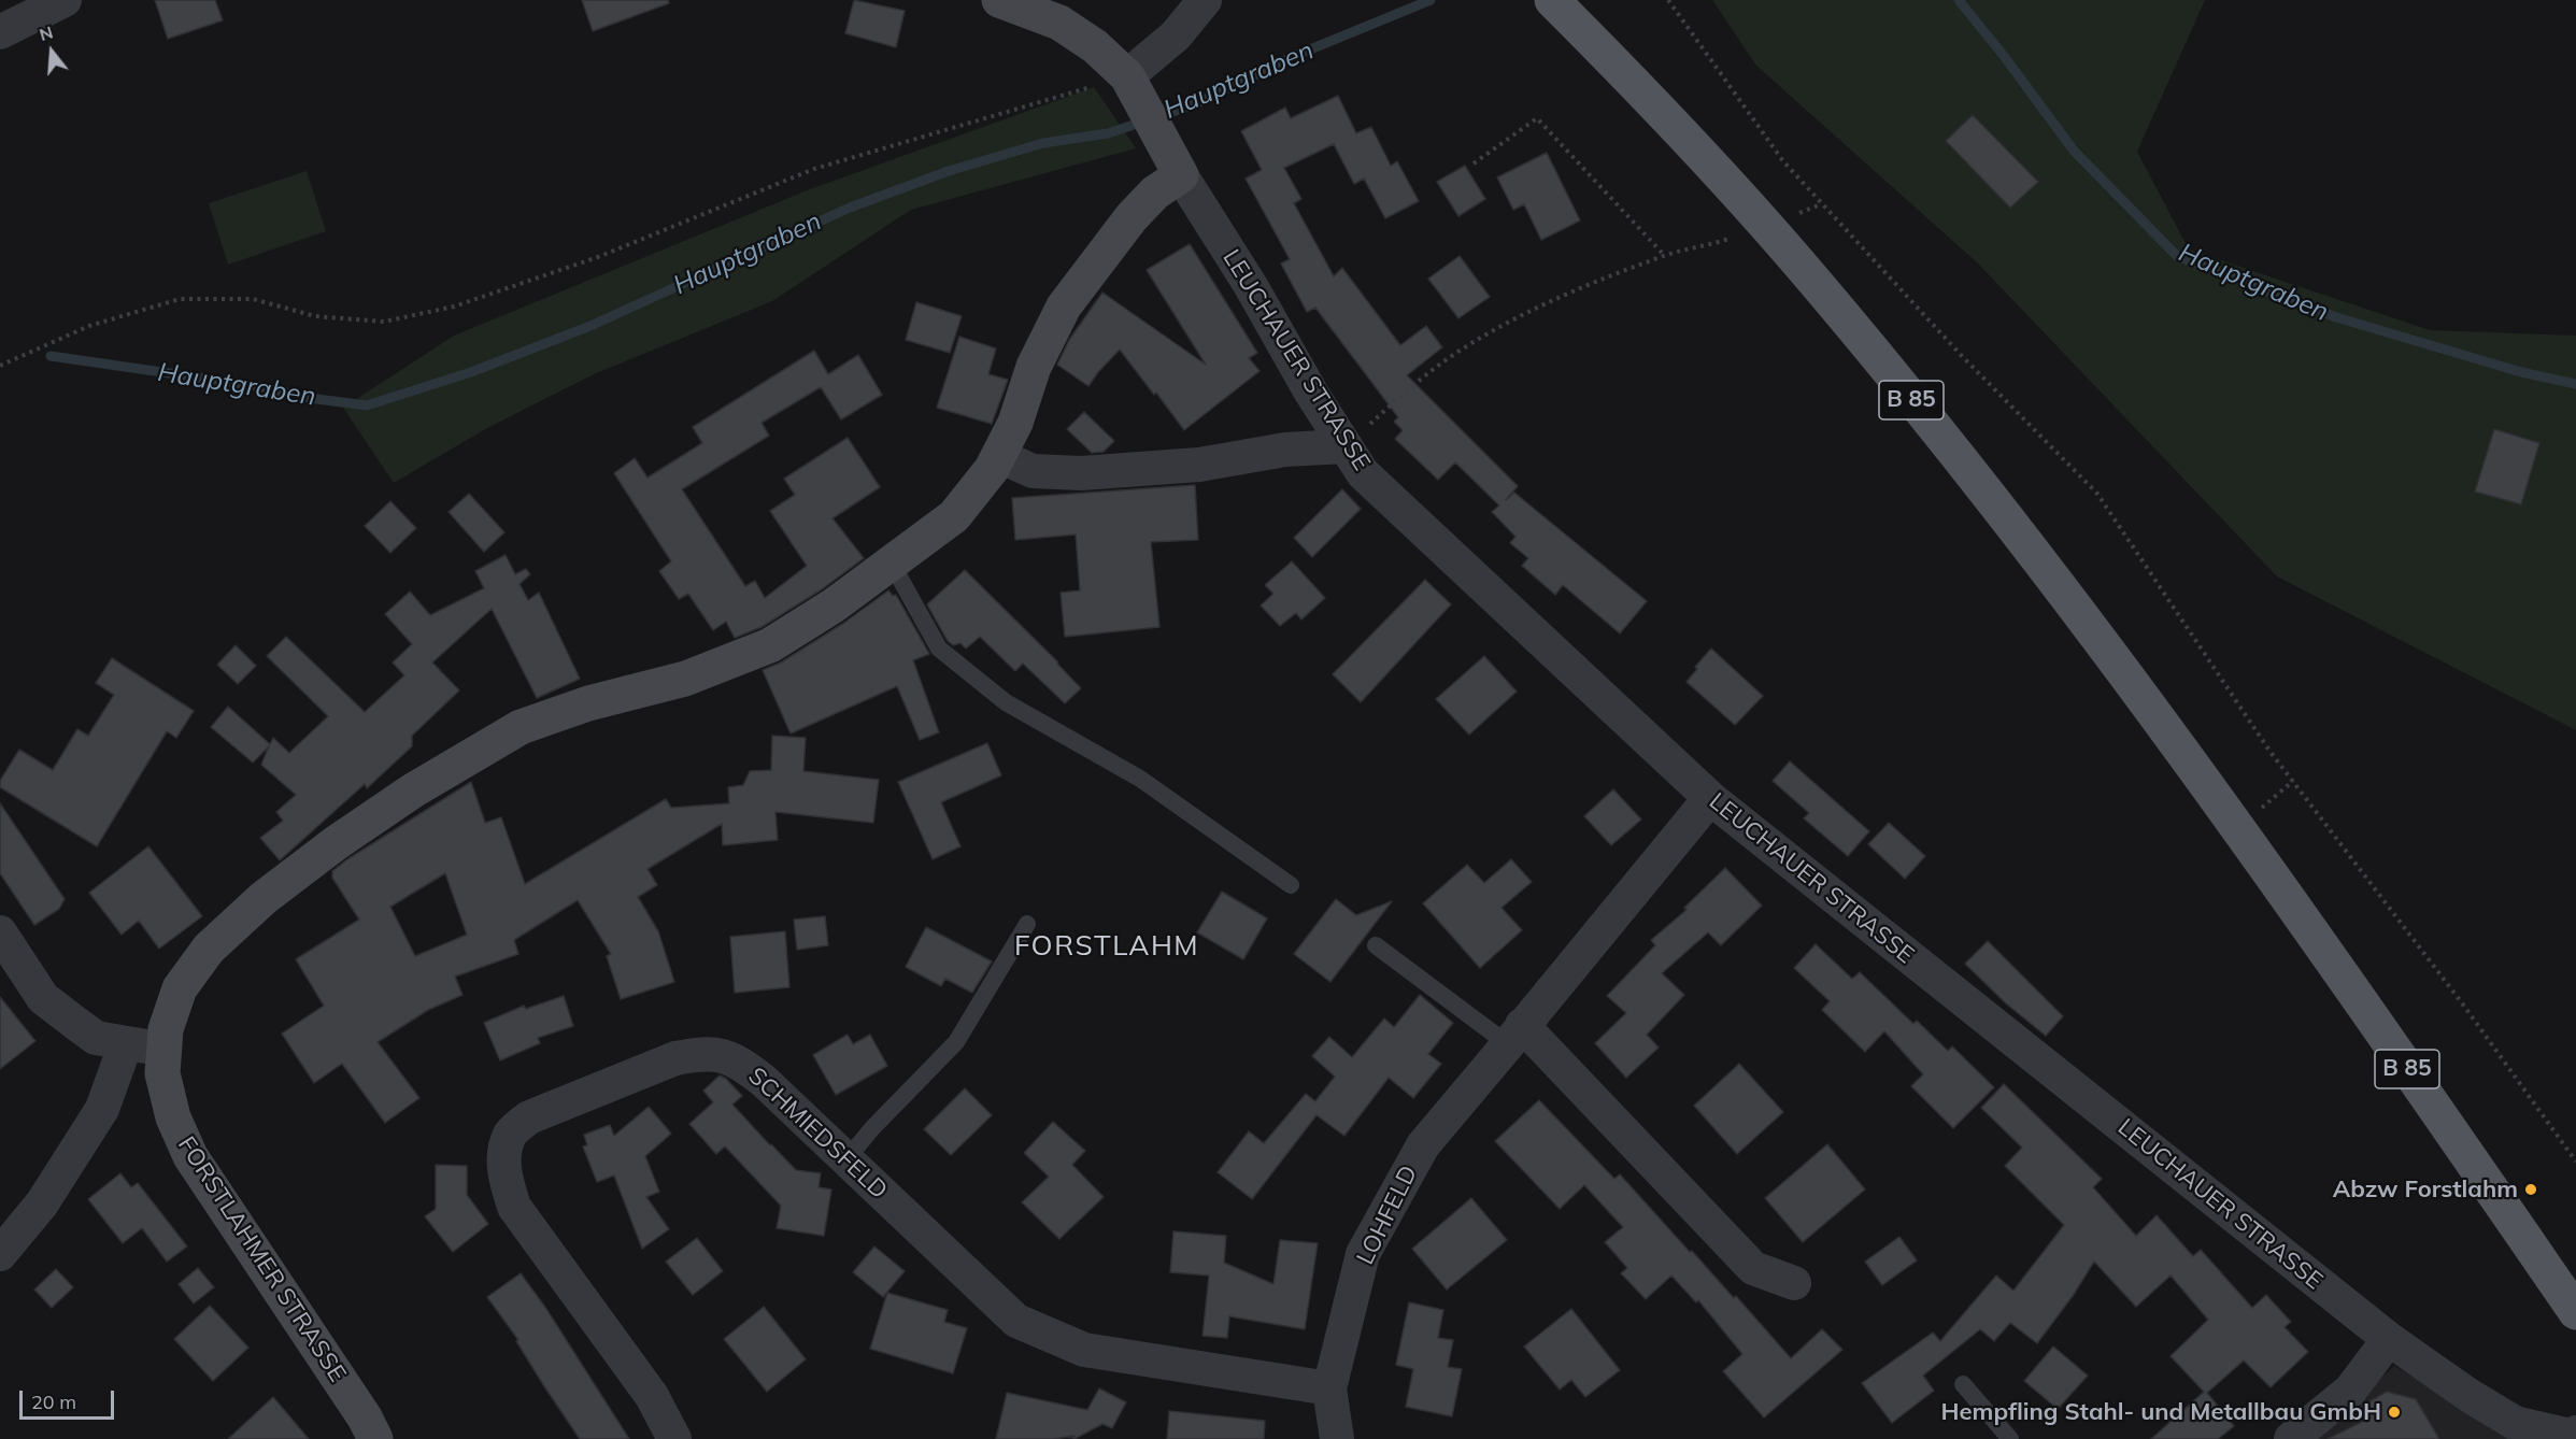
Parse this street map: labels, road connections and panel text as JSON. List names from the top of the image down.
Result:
{
  "streets": {
    "main road": ["B 85"],
    "street": [
      "LEUCHAUER STRASSE",
      "SCHMIEDSFELD",
      "LOHFELD",
      "FORSTLAHMER STRASSE"
    ]
  },
  "crossings": [
    ["LEUCHAUER STRASSE", "LOHFELD"],
    ["LEUCHAUER STRASSE", "FORSTLAHMER STRASSE"],
    ["SCHMIEDSFELD", "LOHFELD"]
  ],
  "districts": ["FORSTLAHM"],
  "water": ["Hauptgraben"],
  "places": ["Abzw Forstlahm", "Hempfling Stahl- und Metallbau GmbH"],
  "scale_bar": "20 m",
  "north": "top"
}
